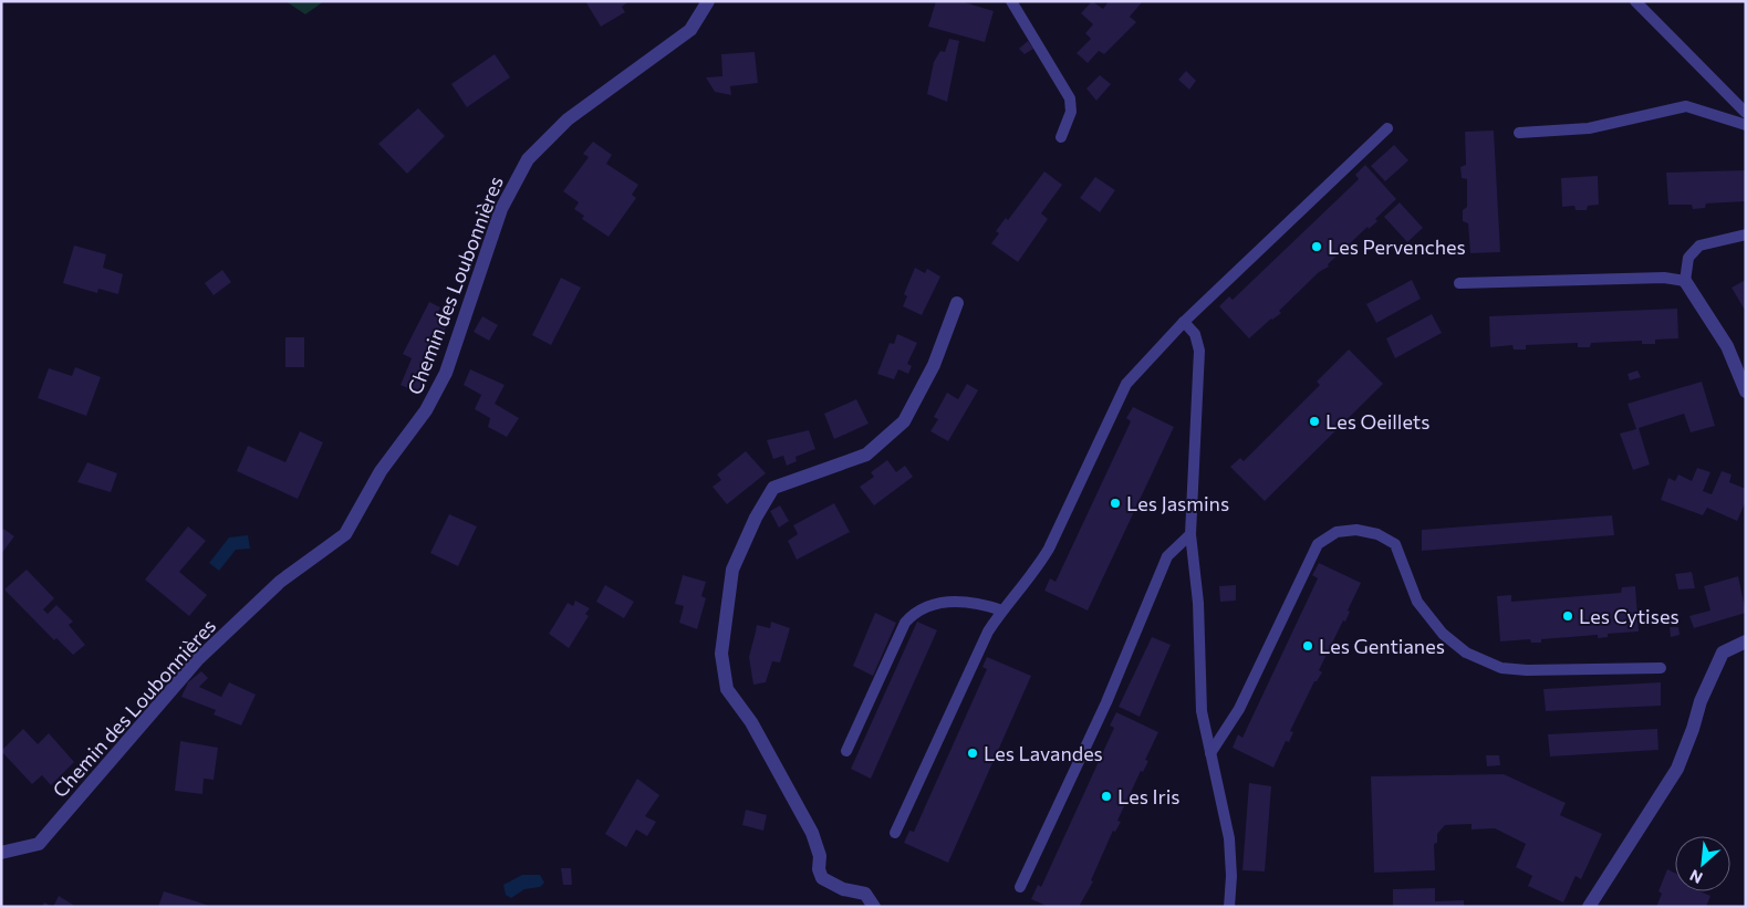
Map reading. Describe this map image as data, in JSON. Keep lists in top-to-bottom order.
{
  "streets": {
    "street": ["Chemin des Loubonnières"]
  },
  "places": [
    "Les Pervenches",
    "Les Oeillets",
    "Les Jasmins",
    "Les Cytises",
    "Les Gentianes",
    "Les Lavandes",
    "Les Iris"
  ],
  "north": "bottom left"
}
